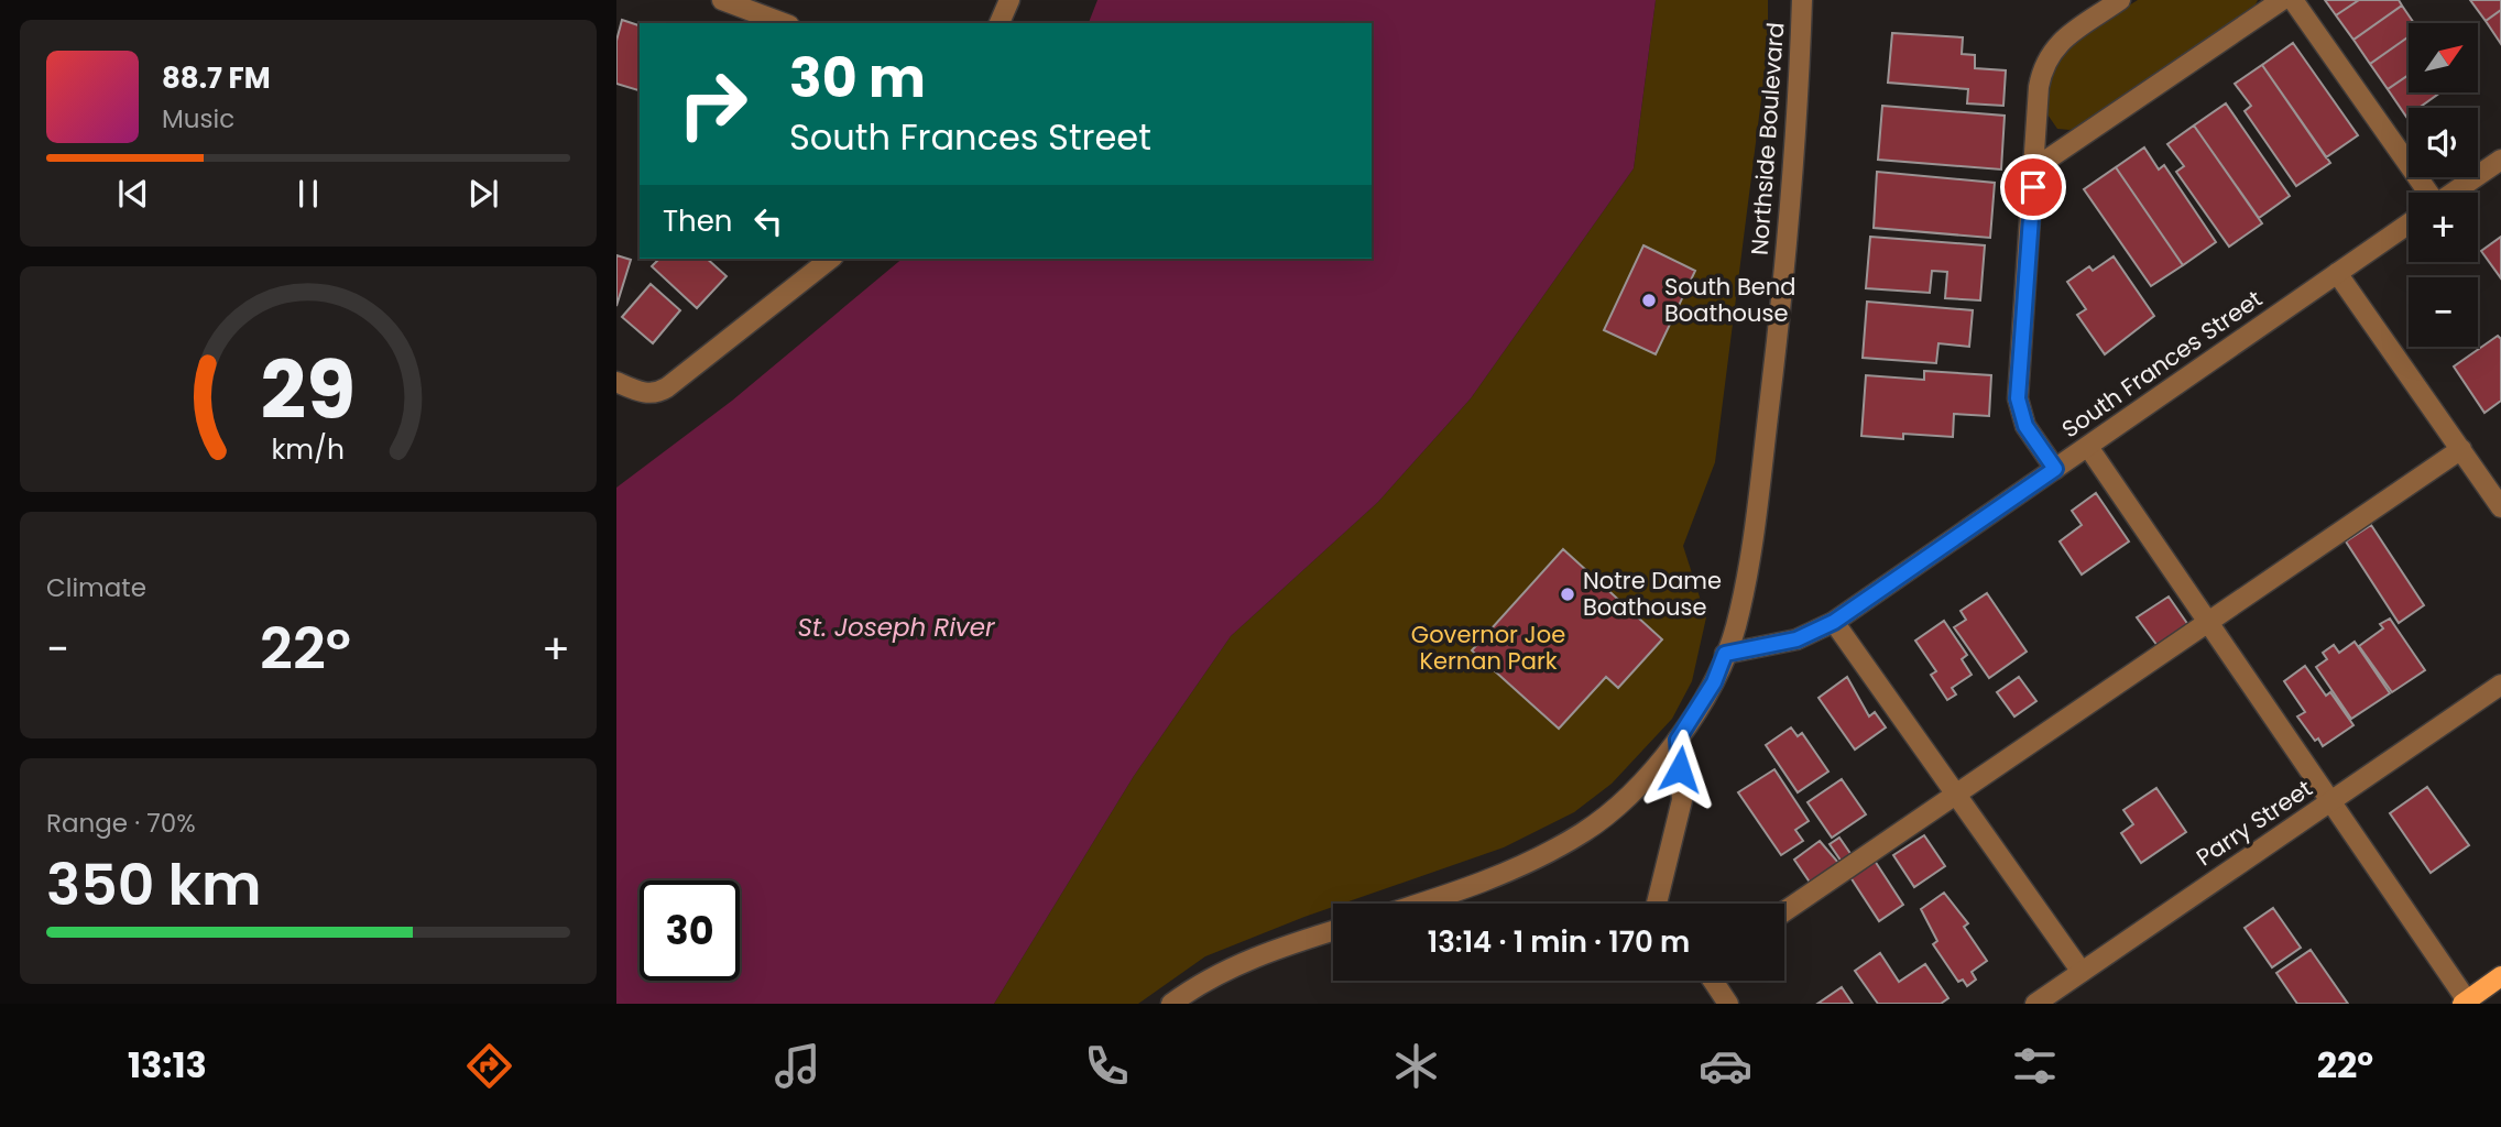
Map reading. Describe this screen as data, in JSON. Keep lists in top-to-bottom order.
{
  "streets": {
    "street": ["Northside Boulevard", "South Frances Street", "Parry Street"]
  },
  "crossings": [
    ["Northside Boulevard", "South Frances Street"]
  ],
  "water": ["St. Joseph River"],
  "parks": ["Governor Joe Kernan Park"],
  "places": ["South Bend Boathouse", "Notre Dame Boathouse"],
  "north": "top right",
  "page": {
    "map_buttons": ["+", "−"],
    "turn": ["30 m", "South Frances Street"],
    "song": ["88.7 FM", "Music"],
    "then": "Then",
    "tile": [
      "Climate",
      ["Range · 70%", "350 km"]
    ],
    "heat": ["−", "22°", "+"],
    "limit": "30",
    "trip": "13:14 · 1 min · 170 m",
    "tabs": ["13:13", "22°"],
    "gauge": ["29", "km/h"]
  }
}
